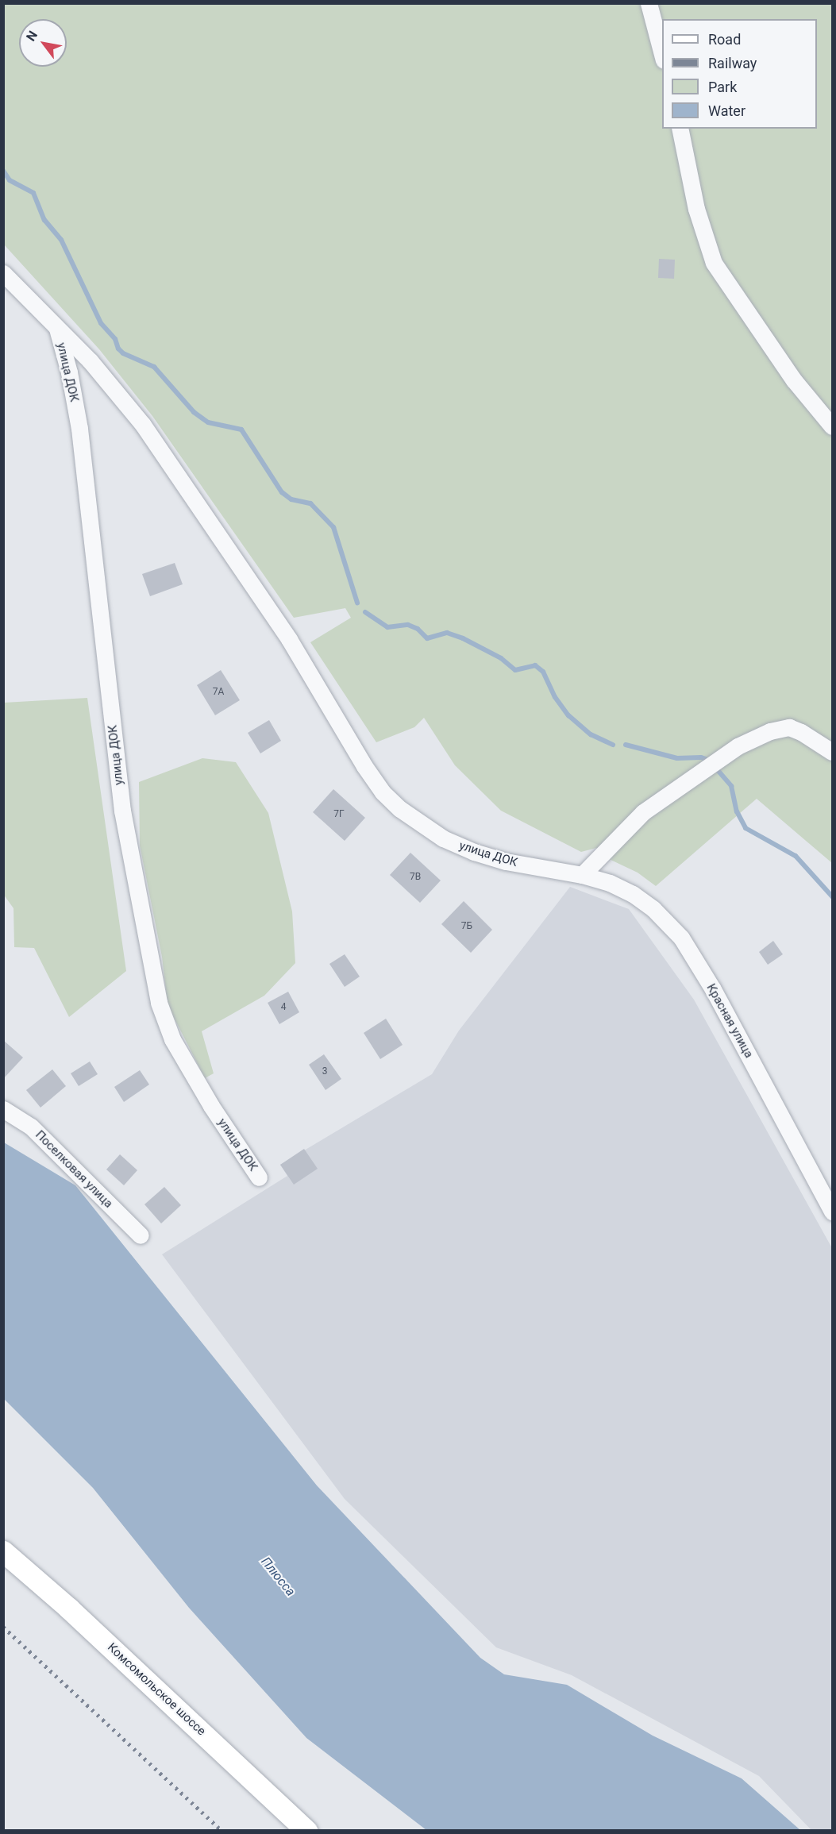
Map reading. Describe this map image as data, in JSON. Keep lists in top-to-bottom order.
{
  "streets": {
    "main road": ["Комсомольское шоссе"],
    "street": ["улица ДОК", "Красная улица", "Поселковая улица"]
  },
  "crossings": [
    ["улица ДОК", "Красная улица"]
  ],
  "water": ["Плюсса"],
  "house_numbers": [
    "7А",
    "7Г",
    "7В",
    "7Б",
    "4",
    "3"
  ],
  "legend": [
    "Road",
    "Railway",
    "Park",
    "Water"
  ],
  "north": "top left"
}
